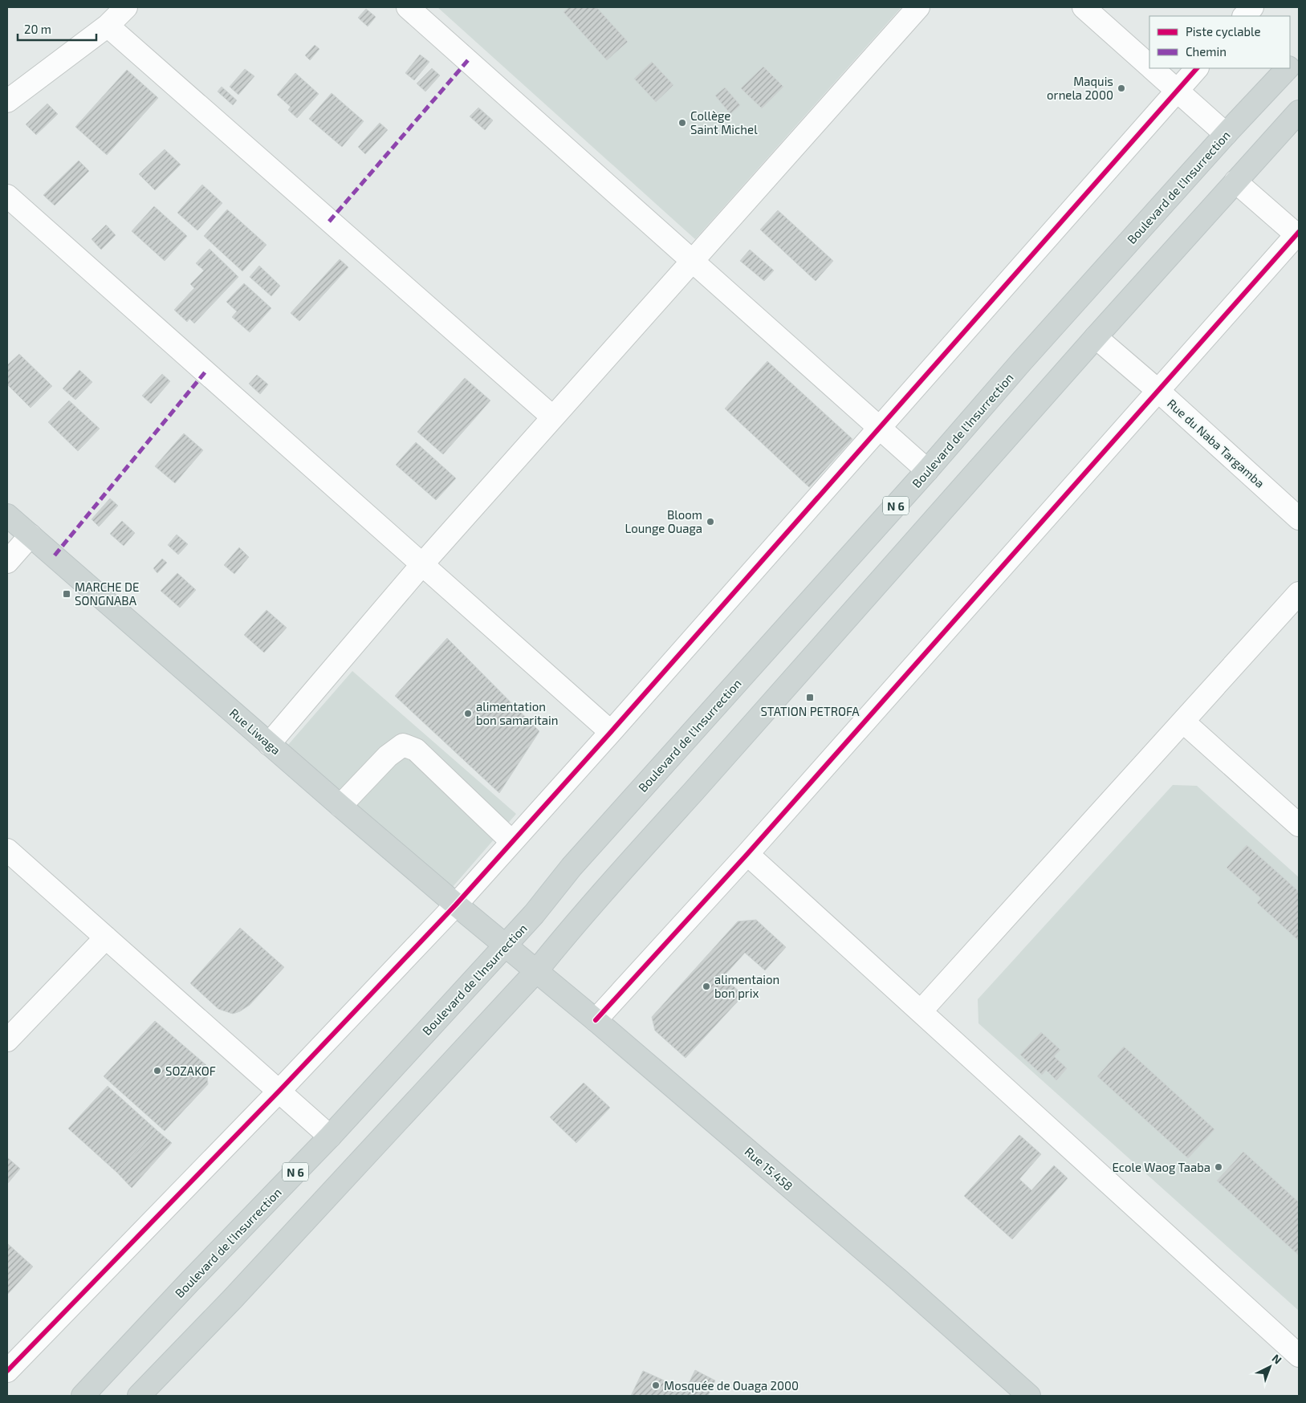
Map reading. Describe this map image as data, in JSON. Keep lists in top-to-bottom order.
{
  "streets": {
    "main road": [
      "Boulevard de l'Insurrection",
      "N 6",
      "Rue Liwaga",
      "Rue 15.458"
    ],
    "street": ["Rue du Naba Targamba"]
  },
  "crossings": [
    ["Boulevard de l'Insurrection", "Rue Liwaga"],
    ["Boulevard de l'Insurrection", "Rue 15.458"],
    ["Rue Liwaga", "Rue 15.458"]
  ],
  "places": {
    "other": [
      "Maquis ornela 2000",
      "Collège Saint Michel",
      "Bloom Lounge Ouaga",
      "alimentation bon samaritain",
      "alimentaion bon prix",
      "SOZAKOF",
      "Ecole Waog Taaba",
      "Mosquée de Ouaga 2000"
    ],
    "transit": ["MARCHE DE SONGNABA", "STATION PETROFA"]
  },
  "legend": ["Piste cyclable", "Chemin"],
  "scale_bar": "20 m",
  "north": "top right"
}
